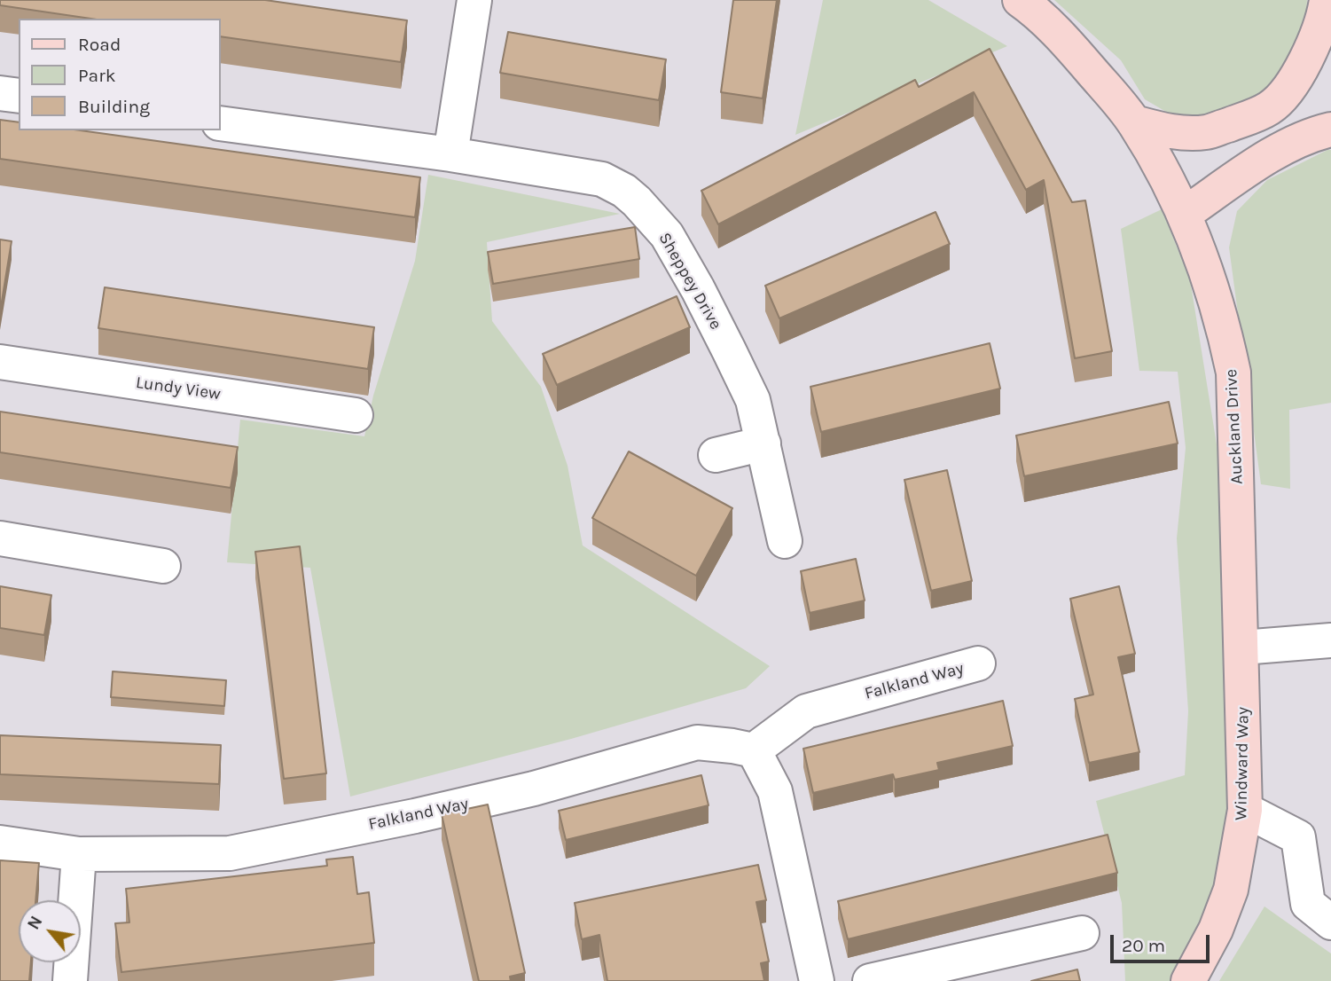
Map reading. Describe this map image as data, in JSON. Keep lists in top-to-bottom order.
{
  "streets": {
    "street": [
      "Sheppey Drive",
      "Lundy View",
      "Auckland Drive",
      "Falkland Way",
      "Windward Way"
    ]
  },
  "crossings": [
    ["Auckland Drive", "Windward Way"]
  ],
  "legend": ["Road", "Park", "Building"],
  "scale_bar": "20 m",
  "north": "top left"
}
